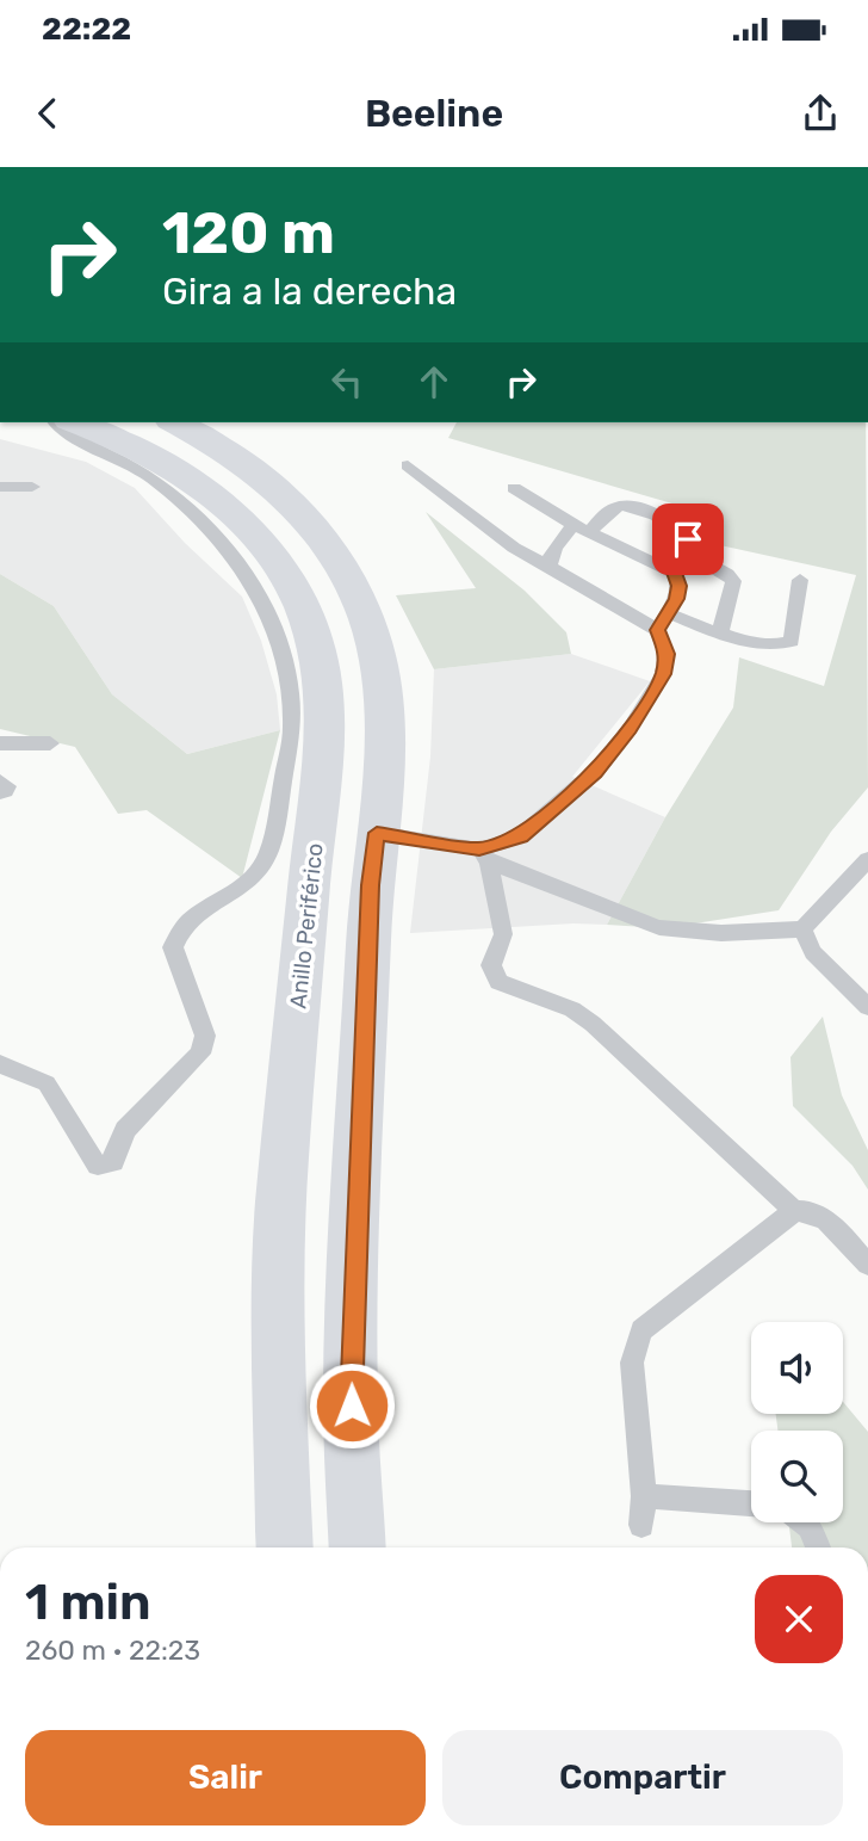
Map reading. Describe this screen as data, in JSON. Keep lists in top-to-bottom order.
{
  "streets": {
    "highway": ["Anillo Periférico"]
  },
  "page": {
    "status": "22:22",
    "header": "Beeline",
    "turn": ["120 m", "Gira a la derecha"],
    "heading": ["1 min", "260 m · 22:23"],
    "buttons": ["Salir", "Compartir"]
  }
}
